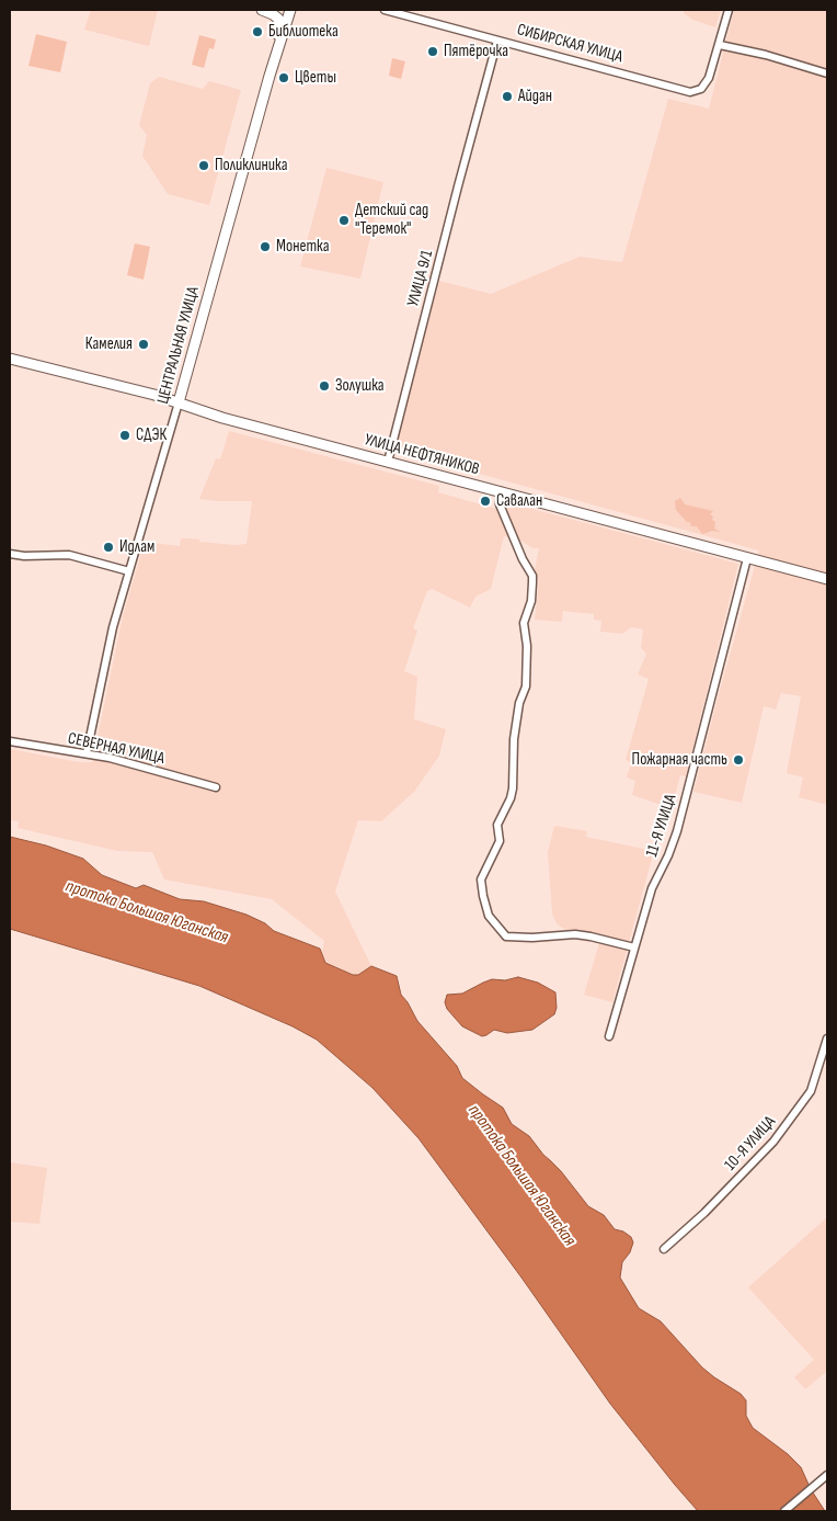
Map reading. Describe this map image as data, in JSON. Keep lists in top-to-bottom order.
{
  "streets": {
    "street": [
      "СИБИРСКАЯ УЛИЦА",
      "УЛИЦА 9/1",
      "ЦЕНТРАЛЬНАЯ УЛИЦА",
      "УЛИЦА НЕФТЯНИКОВ",
      "СЕВЕРНАЯ УЛИЦА",
      "11-Я УЛИЦА",
      "10-Я УЛИЦА"
    ]
  },
  "crossings": [
    ["СИБИРСКАЯ УЛИЦА", "УЛИЦА 9/1"],
    ["УЛИЦА 9/1", "УЛИЦА НЕФТЯНИКОВ"],
    ["ЦЕНТРАЛЬНАЯ УЛИЦА", "УЛИЦА НЕФТЯНИКОВ"],
    ["ЦЕНТРАЛЬНАЯ УЛИЦА", "СЕВЕРНАЯ УЛИЦА"],
    ["УЛИЦА НЕФТЯНИКОВ", "11-Я УЛИЦА"]
  ],
  "water": ["протока Большая Юганская"],
  "places": [
    "Библиотека",
    "Пятёрочка",
    "Цветы",
    "Айдан",
    "Поликлиника",
    "Детский сад \"Теремок\"",
    "Монетка",
    "Камелия",
    "Золушка",
    "СДЭК",
    "Савалан",
    "Идлам",
    "Пожарная часть"
  ]
}
